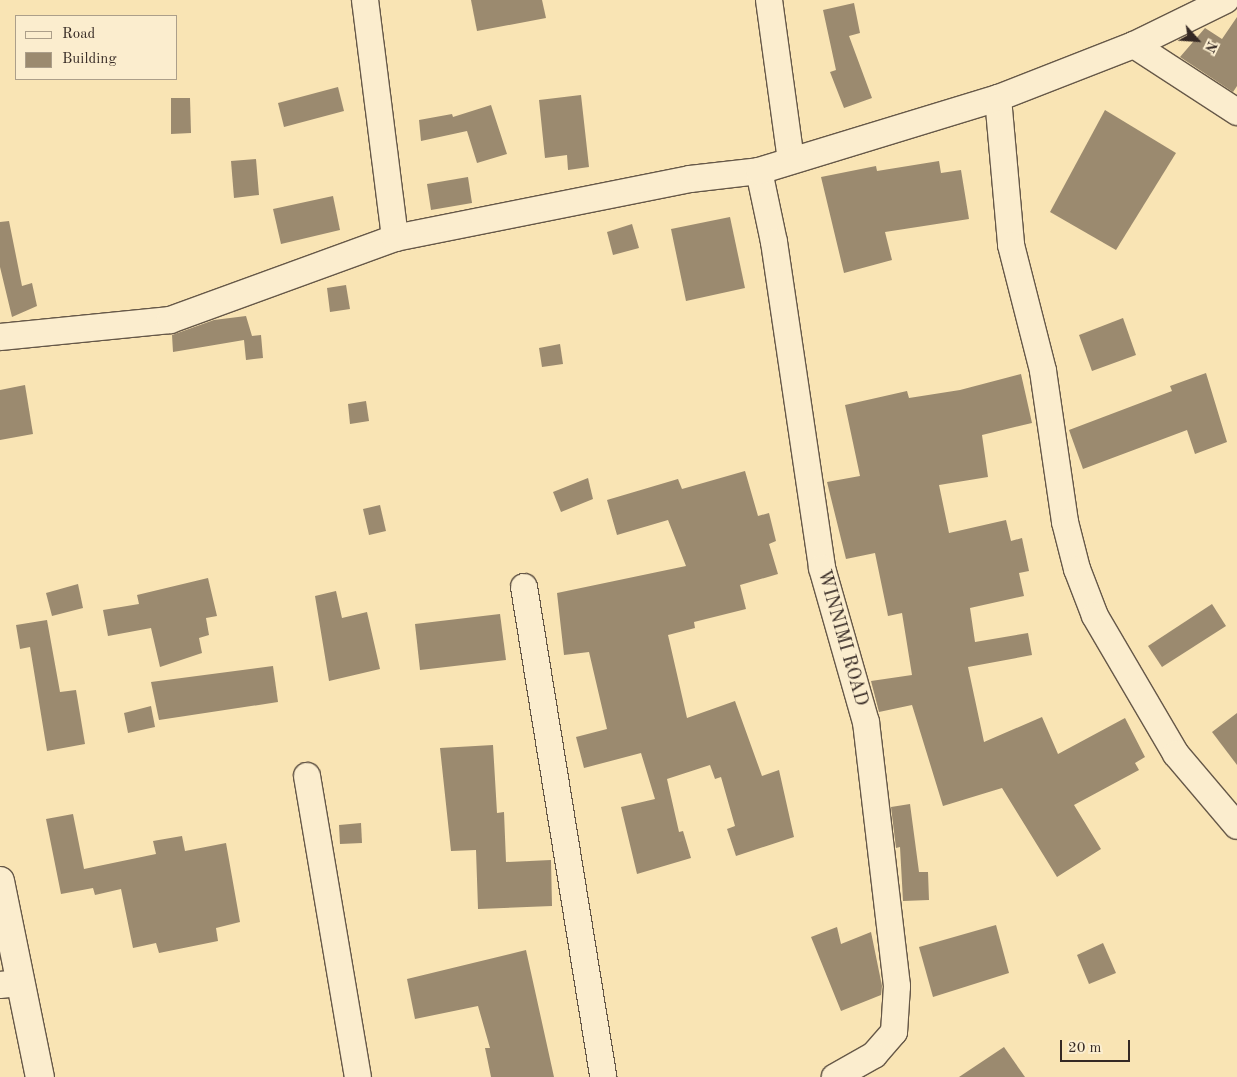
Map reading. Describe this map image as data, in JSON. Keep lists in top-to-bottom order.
{
  "streets": {
    "street": ["WINNIMI ROAD"]
  },
  "legend": ["Road", "Building"],
  "scale_bar": "20 m",
  "north": "bottom right"
}
